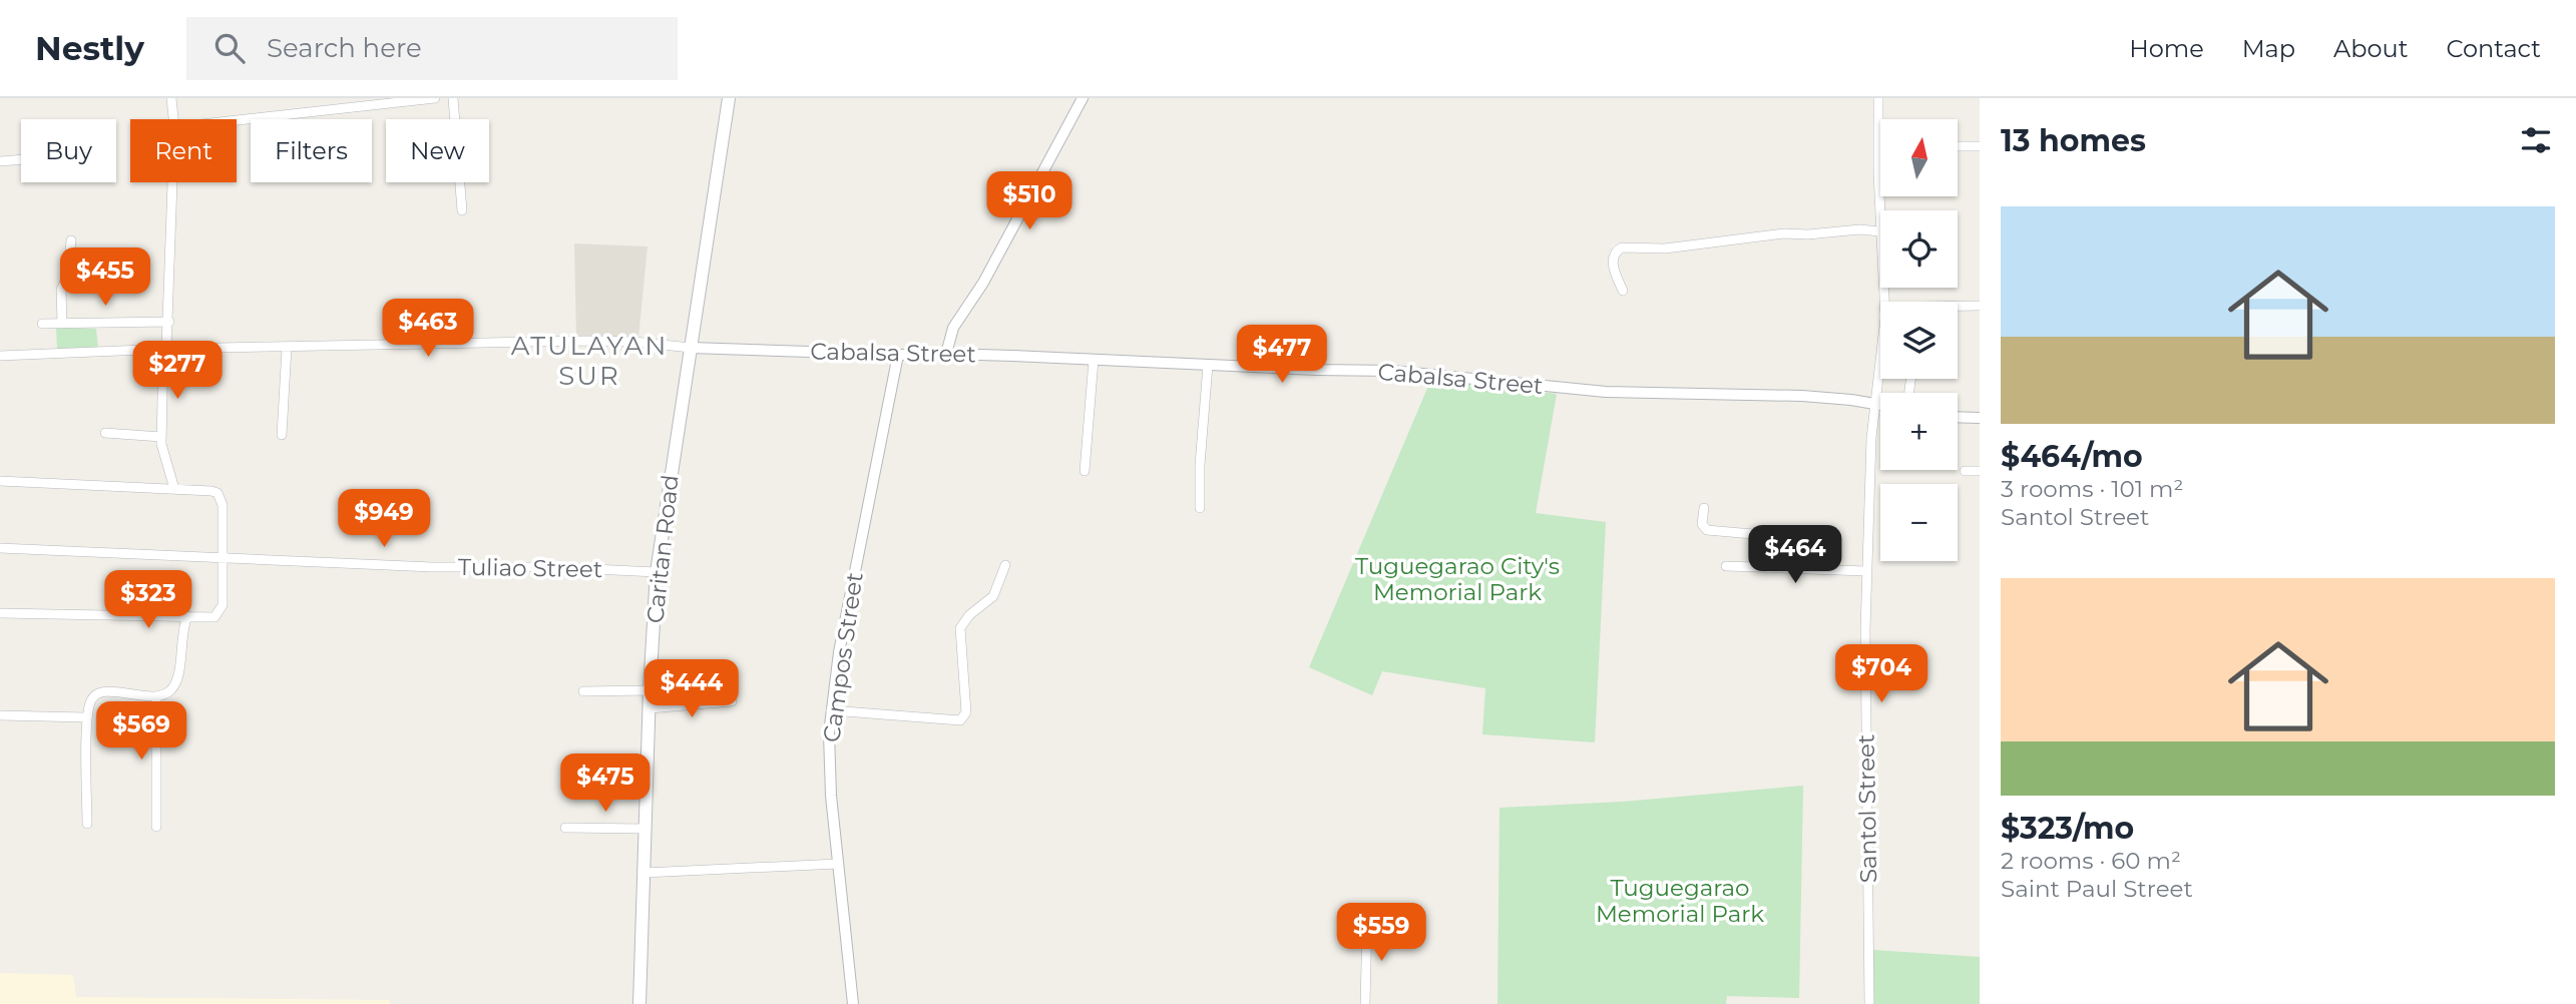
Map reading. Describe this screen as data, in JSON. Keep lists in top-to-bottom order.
{
  "streets": {
    "main road": ["Caritan Road"],
    "street": [
      "Cabalsa Street",
      "Tuliao Street",
      "Campos Street",
      "Santol Street"
    ]
  },
  "crossings": [
    ["Cabalsa Street", "Caritan Road"],
    ["Cabalsa Street", "Campos Street"],
    ["Cabalsa Street", "Santol Street"],
    ["Caritan Road", "Tuliao Street"]
  ],
  "districts": ["ATULAYAN SUR"],
  "parks": ["Tuguegarao City's Memorial Park", "Tuguegarao Memorial Park"],
  "north": "top",
  "page": {
    "header": "Nestly",
    "search": "Search here",
    "nav": [
      "Home",
      "Map",
      "About",
      "Contact"
    ],
    "heading": "13 homes",
    "map_buttons": ["+", "−"],
    "chip": [
      "Buy",
      "Rent",
      "Filters",
      "New"
    ],
    "price": [
      "$510",
      "$455",
      "$463",
      "$477",
      "$277",
      "$949",
      "$464",
      "$323",
      "$704",
      "$444",
      "$569",
      "$475",
      "$559"
    ],
    "list": [
      {
        "name": "$464/mo",
        "note": "3 rooms · 101 m² · Santol Street"
      },
      {
        "name": "$323/mo",
        "note": "2 rooms · 60 m² · Saint Paul Street"
      }
    ]
  }
}
